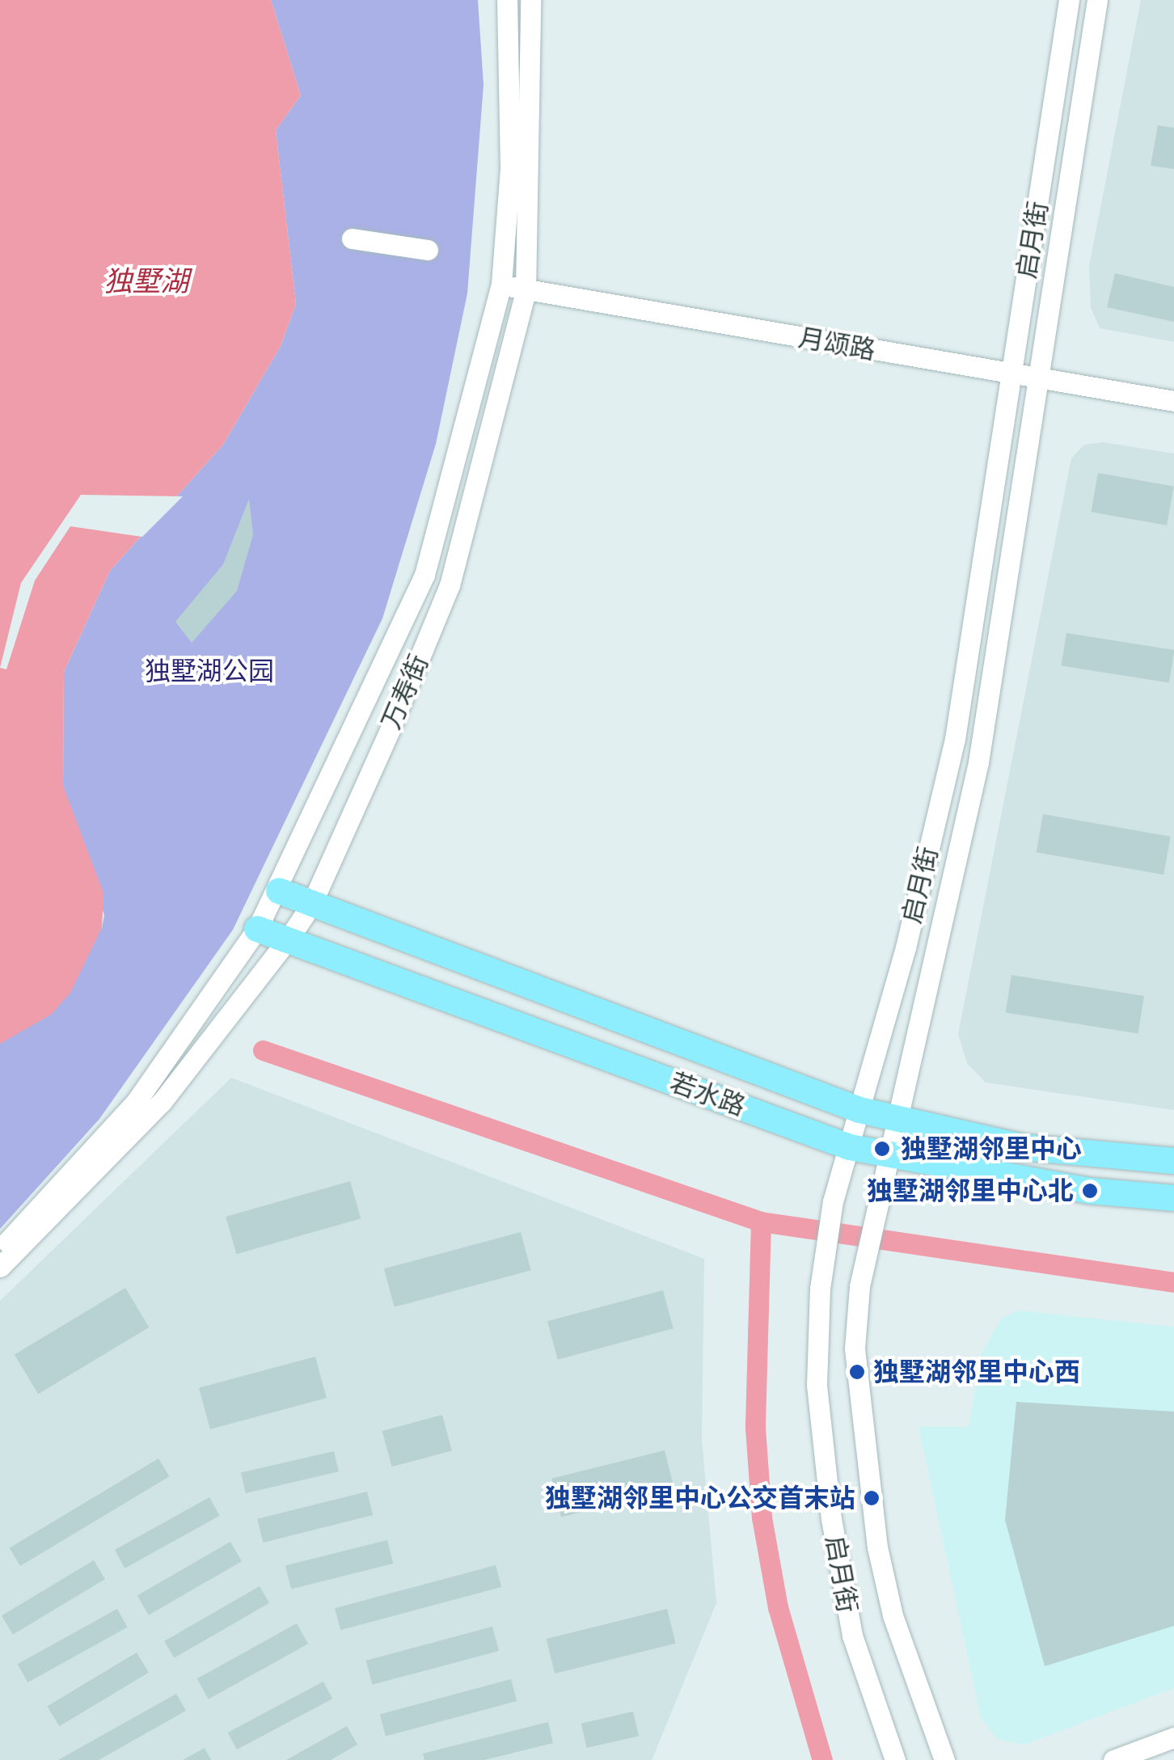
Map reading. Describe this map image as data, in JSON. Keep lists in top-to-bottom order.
{
  "streets": {
    "main road": ["若水路"],
    "street": ["启月街", "月颂路", "万寿街"]
  },
  "crossings": [
    ["启月街", "月颂路"],
    ["启月街", "若水路"],
    ["月颂路", "万寿街"],
    ["万寿街", "若水路"]
  ],
  "water": ["独墅湖"],
  "parks": ["独墅湖公园"],
  "places": [
    "独墅湖邻里中心",
    "独墅湖邻里中心北",
    "独墅湖邻里中心西",
    "独墅湖邻里中心公交首末站"
  ]
}
